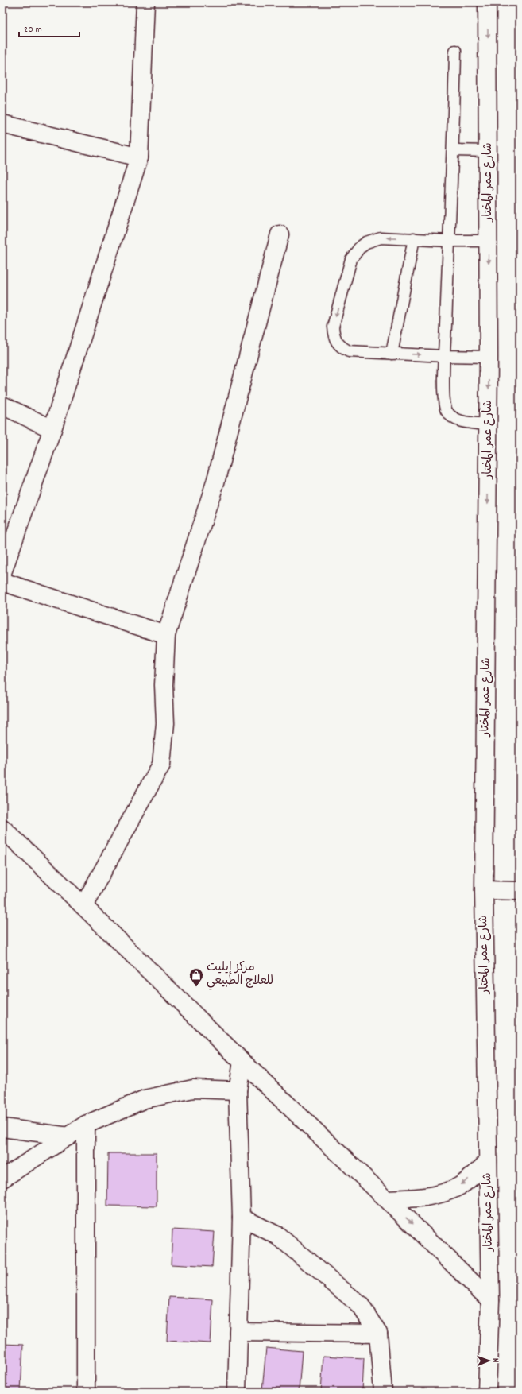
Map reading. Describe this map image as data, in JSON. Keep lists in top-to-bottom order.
{
  "streets": {
    "street": ["شارع عمر المختار"]
  },
  "one_way": ["شارع عمر المختار"],
  "places": {
    "shop": ["مركز إيليت للعلاج الطبيعي"]
  },
  "scale_bar": "20 m",
  "north": "right"
}
